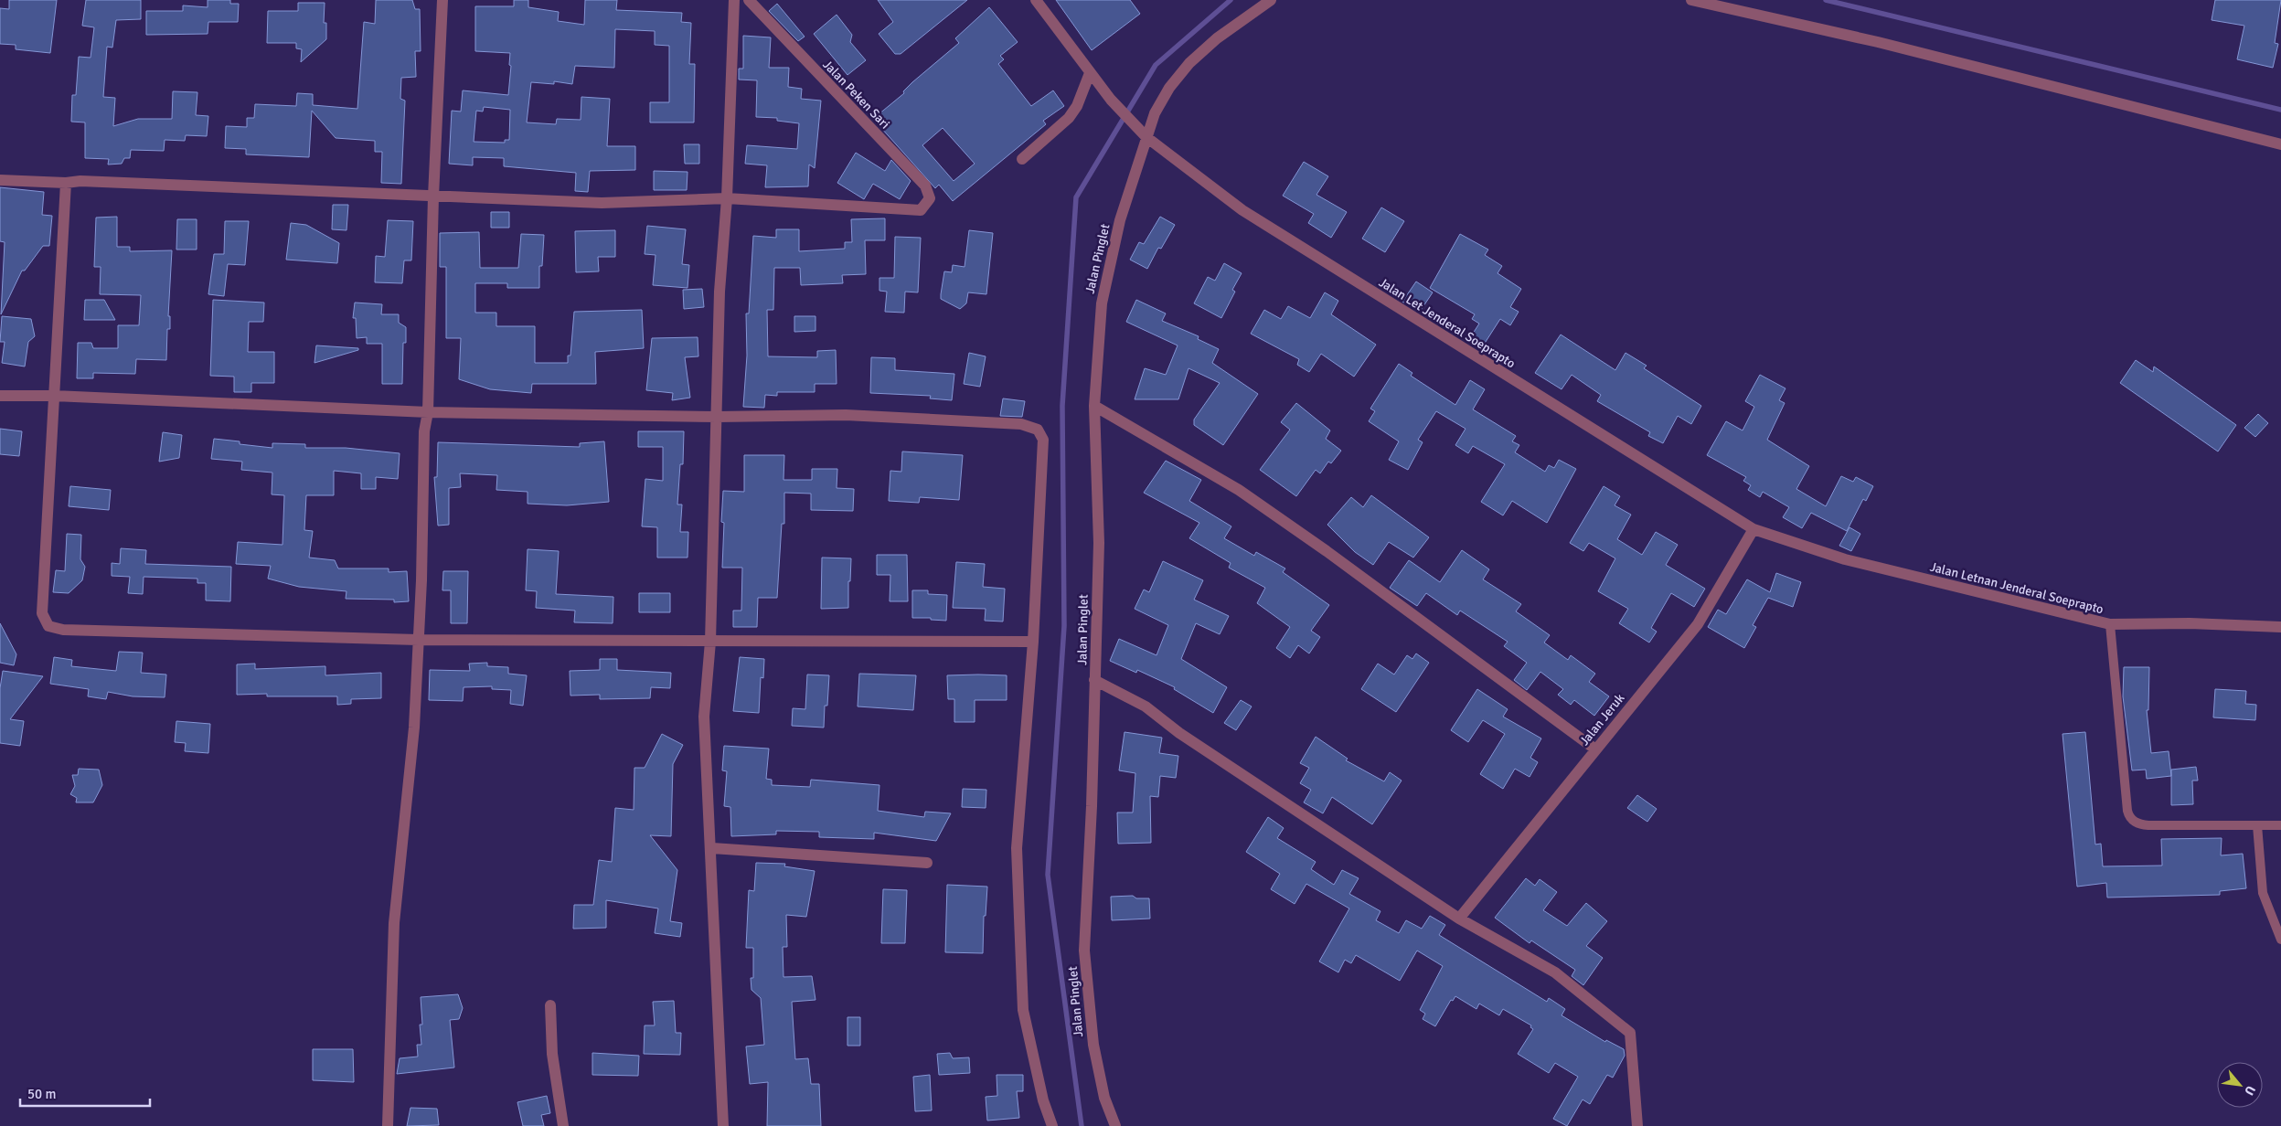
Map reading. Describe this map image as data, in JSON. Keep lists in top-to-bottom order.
{
  "streets": {
    "street": [
      "Jalan Peken Sari",
      "Jalan Pinglet",
      "Jalan Let Jenderal Soeprapto",
      "Jalan Letnan Jenderal Soeprapto",
      "Jalan Jeruk"
    ]
  },
  "crossings": [
    ["Jalan Pinglet", "Jalan Let Jenderal Soeprapto"],
    ["Jalan Let Jenderal Soeprapto", "Jalan Letnan Jenderal Soeprapto"],
    ["Jalan Let Jenderal Soeprapto", "Jalan Jeruk"],
    ["Jalan Letnan Jenderal Soeprapto", "Jalan Jeruk"]
  ],
  "scale_bar": "50 m",
  "north": "bottom right"
}
